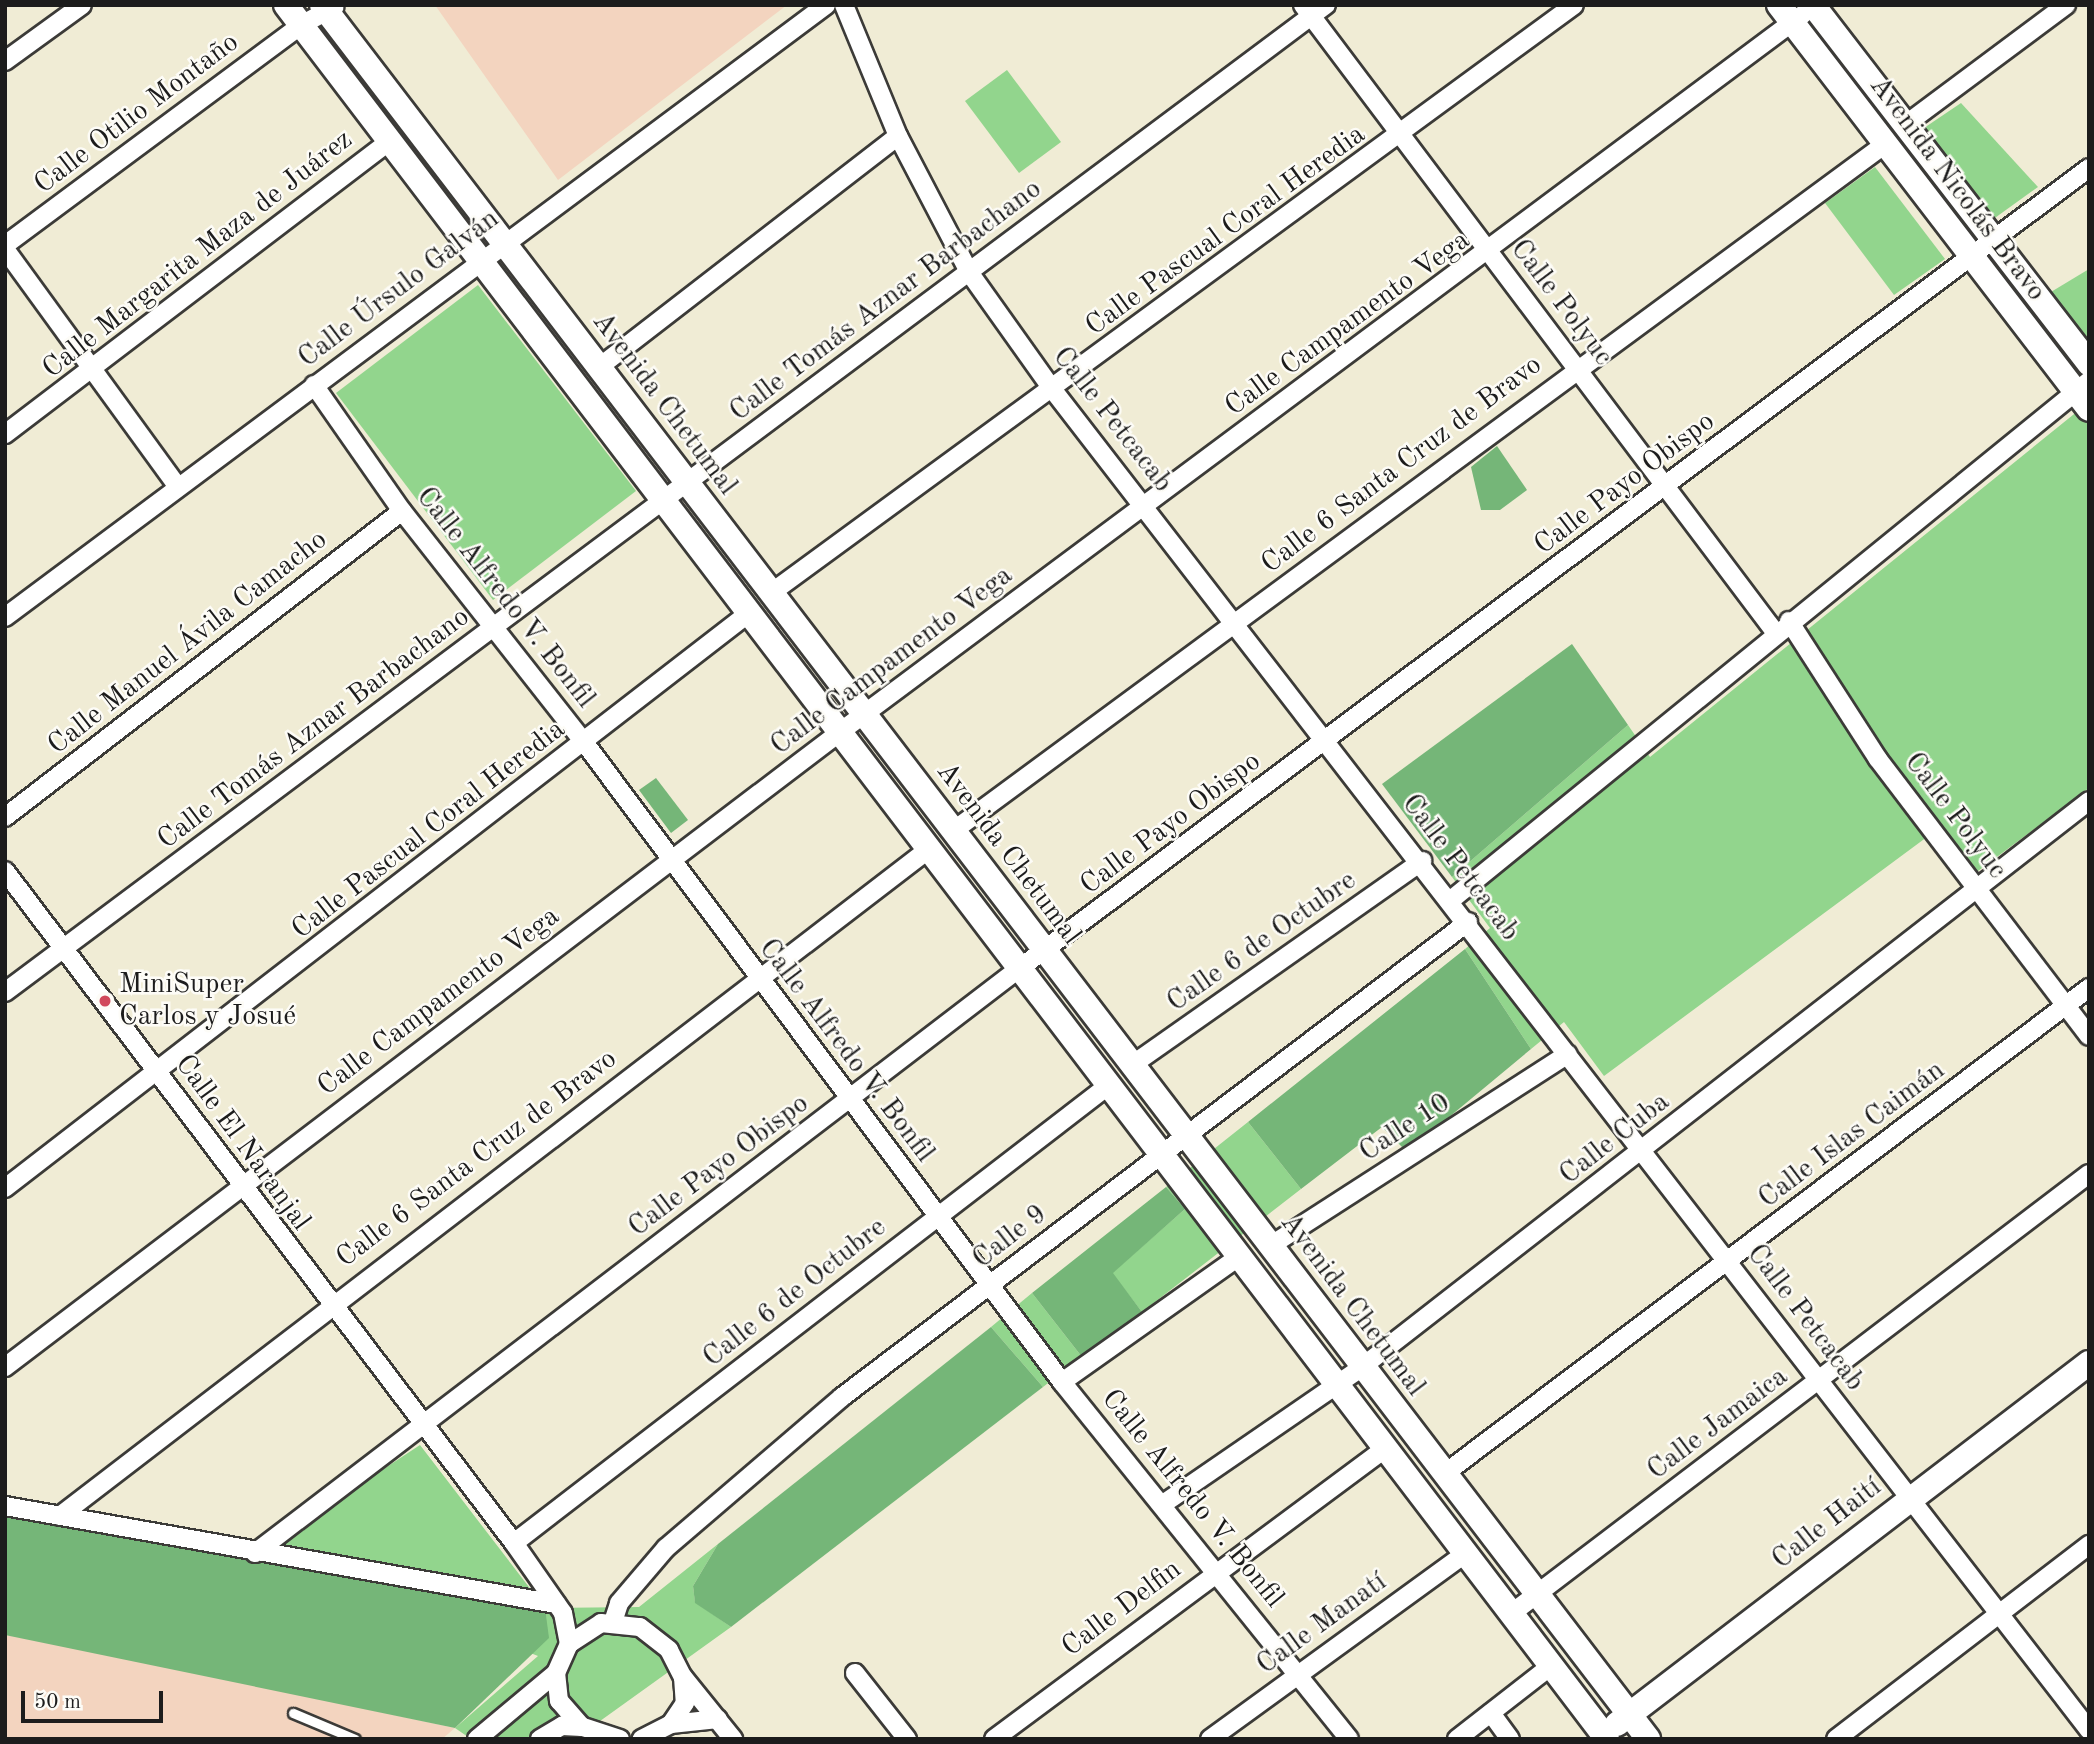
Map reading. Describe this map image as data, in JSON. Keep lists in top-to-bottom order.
{
  "streets": {
    "main road": ["Avenida Nicolás Bravo", "Avenida Chetumal", "Calle Haití"],
    "street": [
      "Calle Otilio Montaño",
      "Calle Pascual Coral Heredia",
      "Calle Margarita Maza de Juárez",
      "Calle Úrsulo Galván",
      "Calle Tomás Aznar Barbachano",
      "Calle Polyuc",
      "Calle Campamento Vega",
      "Calle Petcacab",
      "Calle 6 Santa Cruz de Bravo",
      "Calle Payo Obispo",
      "Calle Alfredo V. Bonfil",
      "Calle Manuel Ávila Camacho",
      "Calle 6 de Octubre",
      "Calle 10",
      "Calle Islas Caimán",
      "Calle Cuba",
      "Calle El Naranjal",
      "Calle 9",
      "Calle Jamaica",
      "Calle Delfin",
      "Calle Manatí"
    ]
  },
  "crossings": [
    ["Calle Otilio Montaño", "Avenida Chetumal"],
    ["Avenida Nicolás Bravo", "Calle Campamento Vega"],
    ["Avenida Nicolás Bravo", "Calle 6 Santa Cruz de Bravo"],
    ["Avenida Nicolás Bravo", "Calle Payo Obispo"],
    ["Calle Pascual Coral Heredia", "Calle Polyuc"],
    ["Calle Pascual Coral Heredia", "Avenida Chetumal"],
    ["Calle Pascual Coral Heredia", "Calle Petcacab"],
    ["Calle Pascual Coral Heredia", "Calle Alfredo V. Bonfil"],
    ["Calle Pascual Coral Heredia", "Calle El Naranjal"],
    ["Calle Margarita Maza de Juárez", "Avenida Chetumal"],
    ["Calle Úrsulo Galván", "Avenida Chetumal"],
    ["Calle Úrsulo Galván", "Calle Alfredo V. Bonfil"],
    ["Calle Tomás Aznar Barbachano", "Calle Polyuc"],
    ["Calle Tomás Aznar Barbachano", "Avenida Chetumal"],
    ["Calle Tomás Aznar Barbachano", "Calle Petcacab"],
    ["Calle Tomás Aznar Barbachano", "Calle Alfredo V. Bonfil"],
    ["Calle Tomás Aznar Barbachano", "Calle El Naranjal"],
    ["Calle Polyuc", "Calle Campamento Vega"],
    ["Calle Polyuc", "Calle 6 Santa Cruz de Bravo"],
    ["Calle Polyuc", "Calle Payo Obispo"],
    ["Calle Polyuc", "Calle Islas Caimán"],
    ["Calle Polyuc", "Calle Cuba"],
    ["Calle Campamento Vega", "Avenida Chetumal"],
    ["Calle Campamento Vega", "Calle Petcacab"],
    ["Calle Campamento Vega", "Calle Alfredo V. Bonfil"],
    ["Calle Campamento Vega", "Calle El Naranjal"],
    ["Avenida Chetumal", "Calle 6 Santa Cruz de Bravo"],
    ["Avenida Chetumal", "Calle Payo Obispo"],
    ["Avenida Chetumal", "Calle 6 de Octubre"],
    ["Avenida Chetumal", "Calle 10"],
    ["Avenida Chetumal", "Calle Islas Caimán"],
    ["Avenida Chetumal", "Calle Cuba"],
    ["Avenida Chetumal", "Calle 9"],
    ["Avenida Chetumal", "Calle Jamaica"],
    ["Avenida Chetumal", "Calle Haití"],
    ["Avenida Chetumal", "Calle Delfin"],
    ["Avenida Chetumal", "Calle Manatí"],
    ["Calle Petcacab", "Calle 6 Santa Cruz de Bravo"],
    ["Calle Petcacab", "Calle Payo Obispo"],
    ["Calle Petcacab", "Calle 6 de Octubre"],
    ["Calle Petcacab", "Calle 10"],
    ["Calle Petcacab", "Calle Islas Caimán"],
    ["Calle Petcacab", "Calle Cuba"],
    ["Calle Petcacab", "Calle 9"],
    ["Calle Petcacab", "Calle Jamaica"],
    ["Calle Petcacab", "Calle Haití"],
    ["Calle 6 Santa Cruz de Bravo", "Calle Alfredo V. Bonfil"],
    ["Calle 6 Santa Cruz de Bravo", "Calle El Naranjal"],
    ["Calle Payo Obispo", "Calle Alfredo V. Bonfil"],
    ["Calle Payo Obispo", "Calle El Naranjal"],
    ["Calle Alfredo V. Bonfil", "Calle Manuel Ávila Camacho"],
    ["Calle Alfredo V. Bonfil", "Calle 6 de Octubre"],
    ["Calle Alfredo V. Bonfil", "Calle Cuba"],
    ["Calle Alfredo V. Bonfil", "Calle 9"],
    ["Calle Alfredo V. Bonfil", "Calle Delfin"],
    ["Calle Alfredo V. Bonfil", "Calle Manatí"],
    ["Calle 6 de Octubre", "Calle El Naranjal"]
  ],
  "places": ["MiniSuper Carlos y Josué"],
  "scale_bar": "50 m"
}
